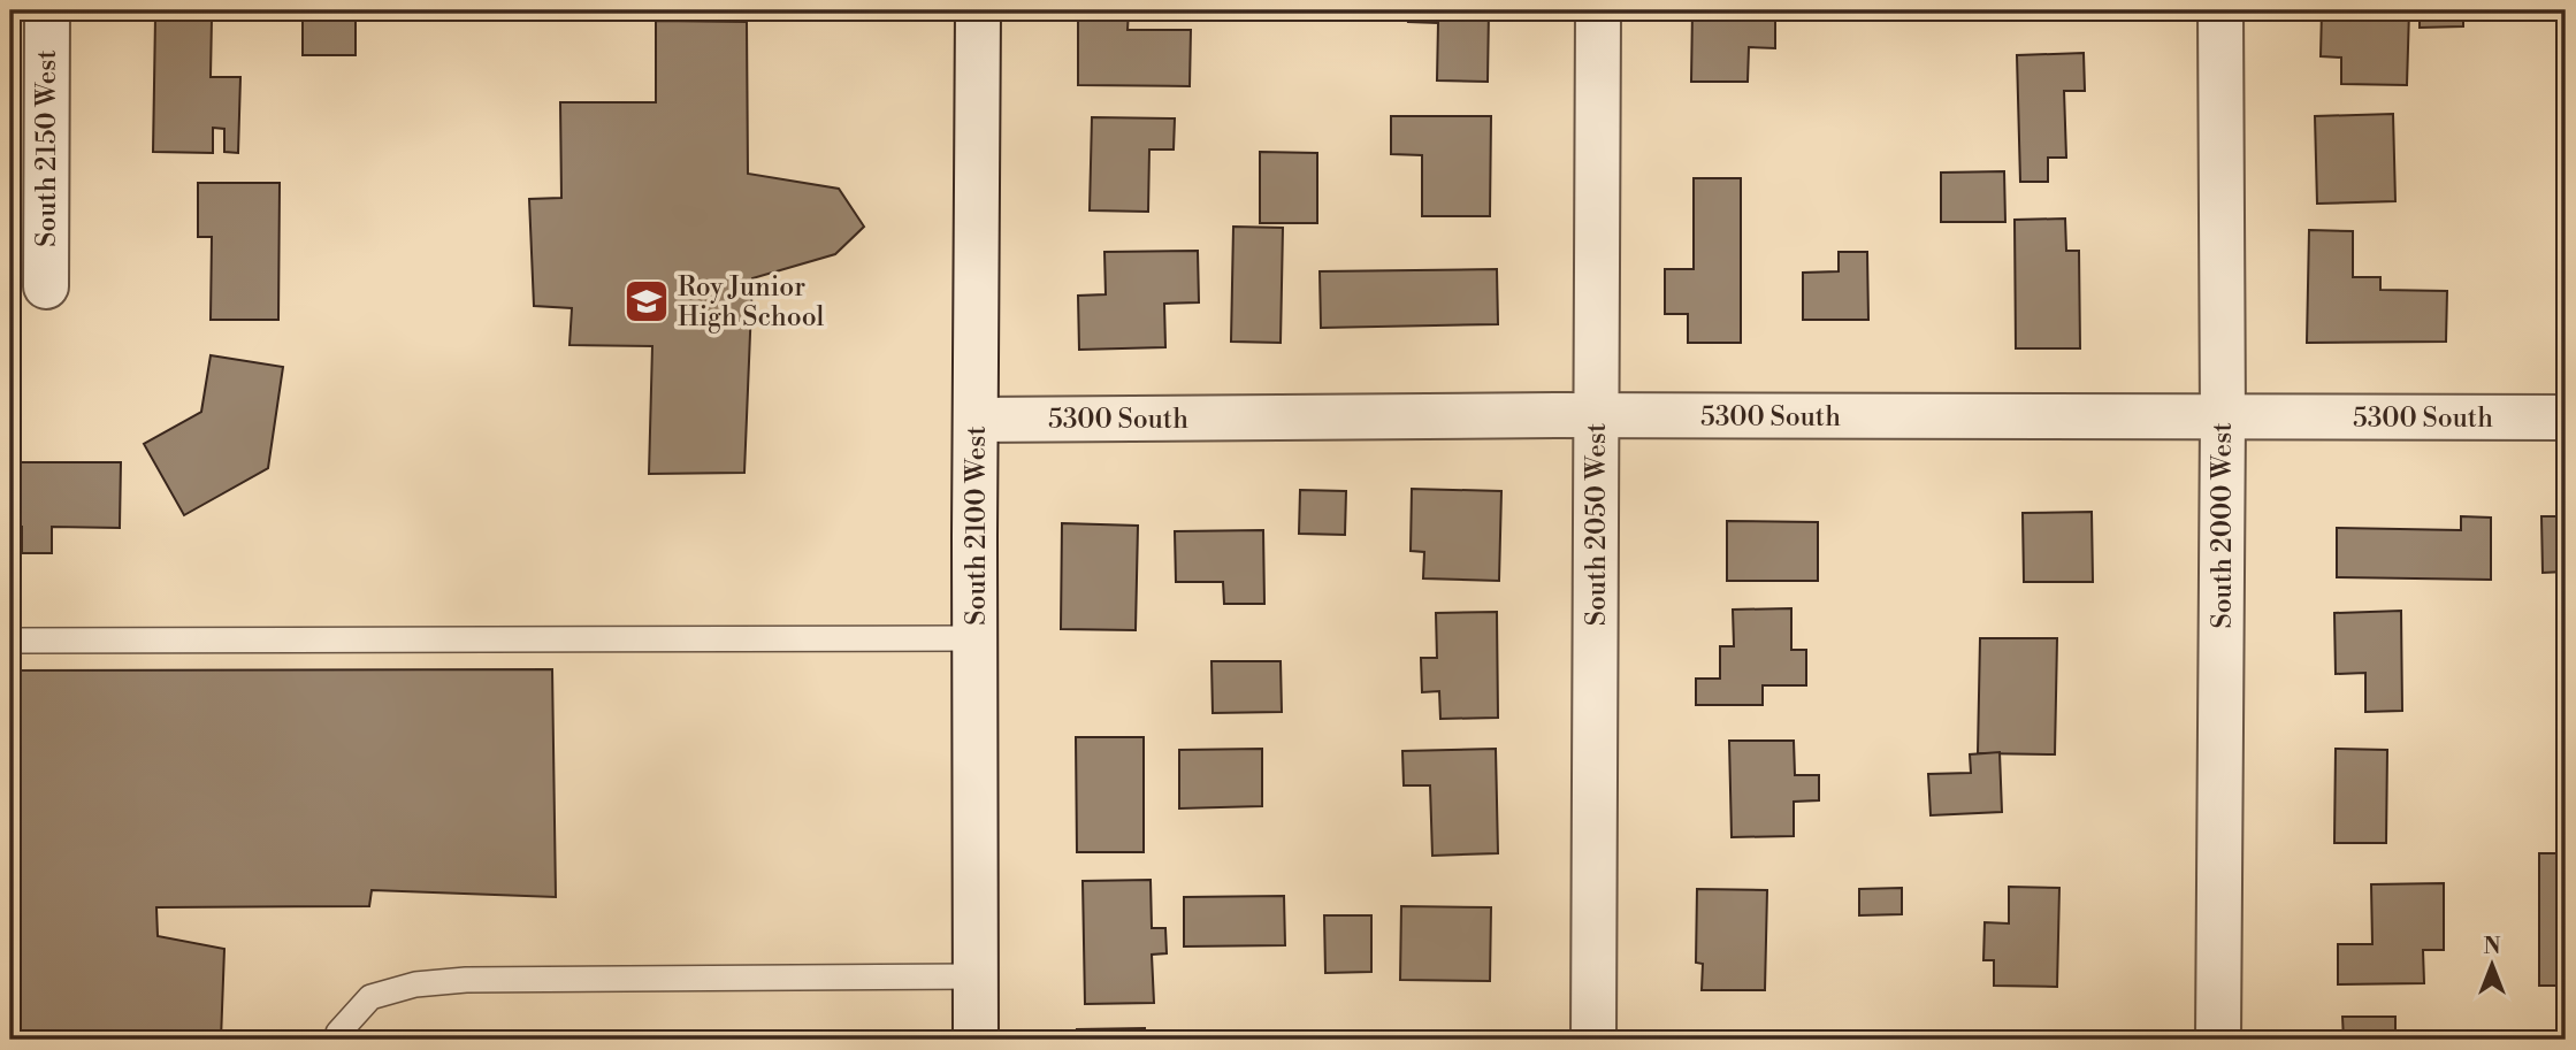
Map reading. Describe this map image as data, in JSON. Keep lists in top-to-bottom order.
{
  "streets": {
    "street": [
      "South 2150 West",
      "5300 South",
      "South 2050 West",
      "South 2100 West",
      "South 2000 West"
    ]
  },
  "crossings": [
    ["5300 South", "South 2050 West"],
    ["5300 South", "South 2100 West"],
    ["5300 South", "South 2000 West"]
  ],
  "places": {
    "school or university": ["Roy Junior High School"]
  },
  "north": "top"
}
